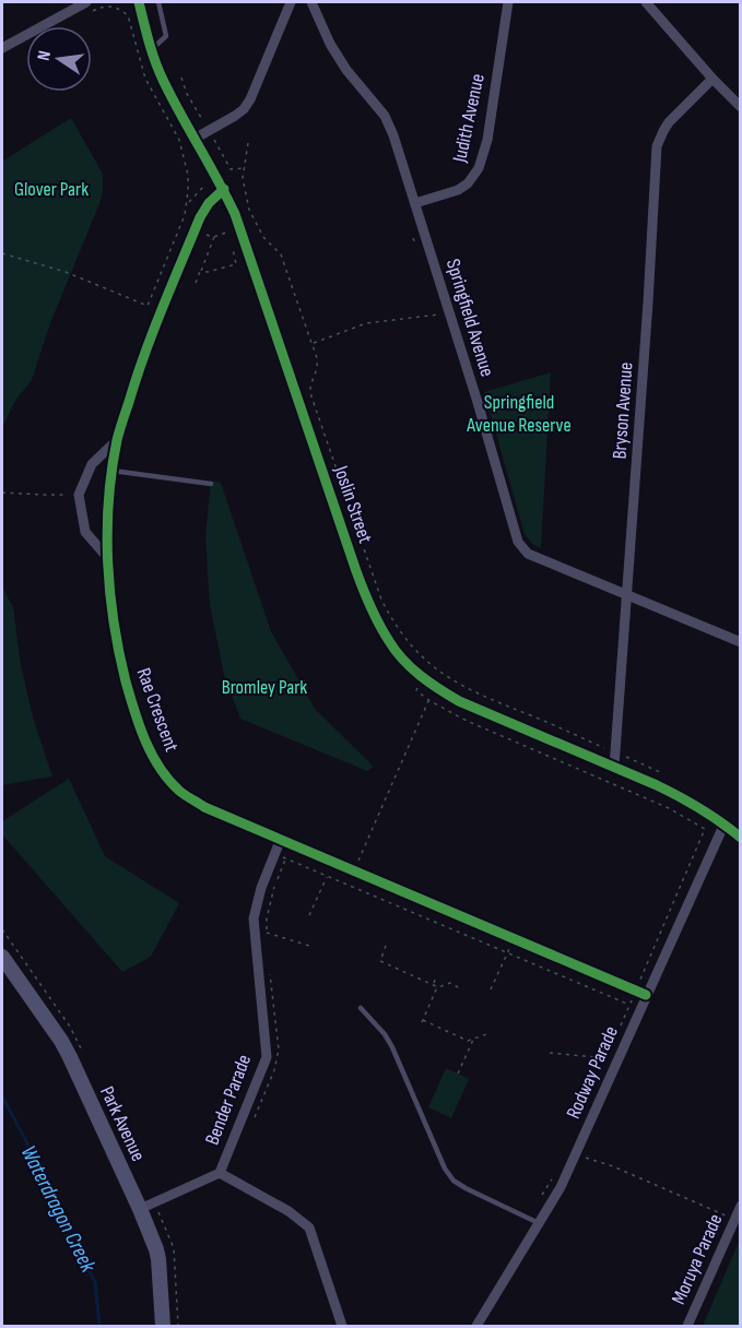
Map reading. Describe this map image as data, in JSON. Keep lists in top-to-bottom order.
{
  "streets": {
    "main road": ["Park Avenue"],
    "street": [
      "Judith Avenue",
      "Springfield Avenue",
      "Bryson Avenue",
      "Joslin Street",
      "Rae Crescent",
      "Rodway Parade",
      "Bender Parade",
      "Moruya Parade"
    ]
  },
  "crossings": [
    ["Judith Avenue", "Springfield Avenue"],
    ["Springfield Avenue", "Bryson Avenue"],
    ["Bryson Avenue", "Joslin Street"],
    ["Joslin Street", "Rae Crescent"],
    ["Joslin Street", "Rodway Parade"],
    ["Rae Crescent", "Rodway Parade"],
    ["Rae Crescent", "Bender Parade"],
    ["Bender Parade", "Park Avenue"]
  ],
  "water": ["Waterdragon Creek"],
  "parks": ["Glover Park", "Springfield Avenue Reserve", "Bromley Park"],
  "north": "left"
}
